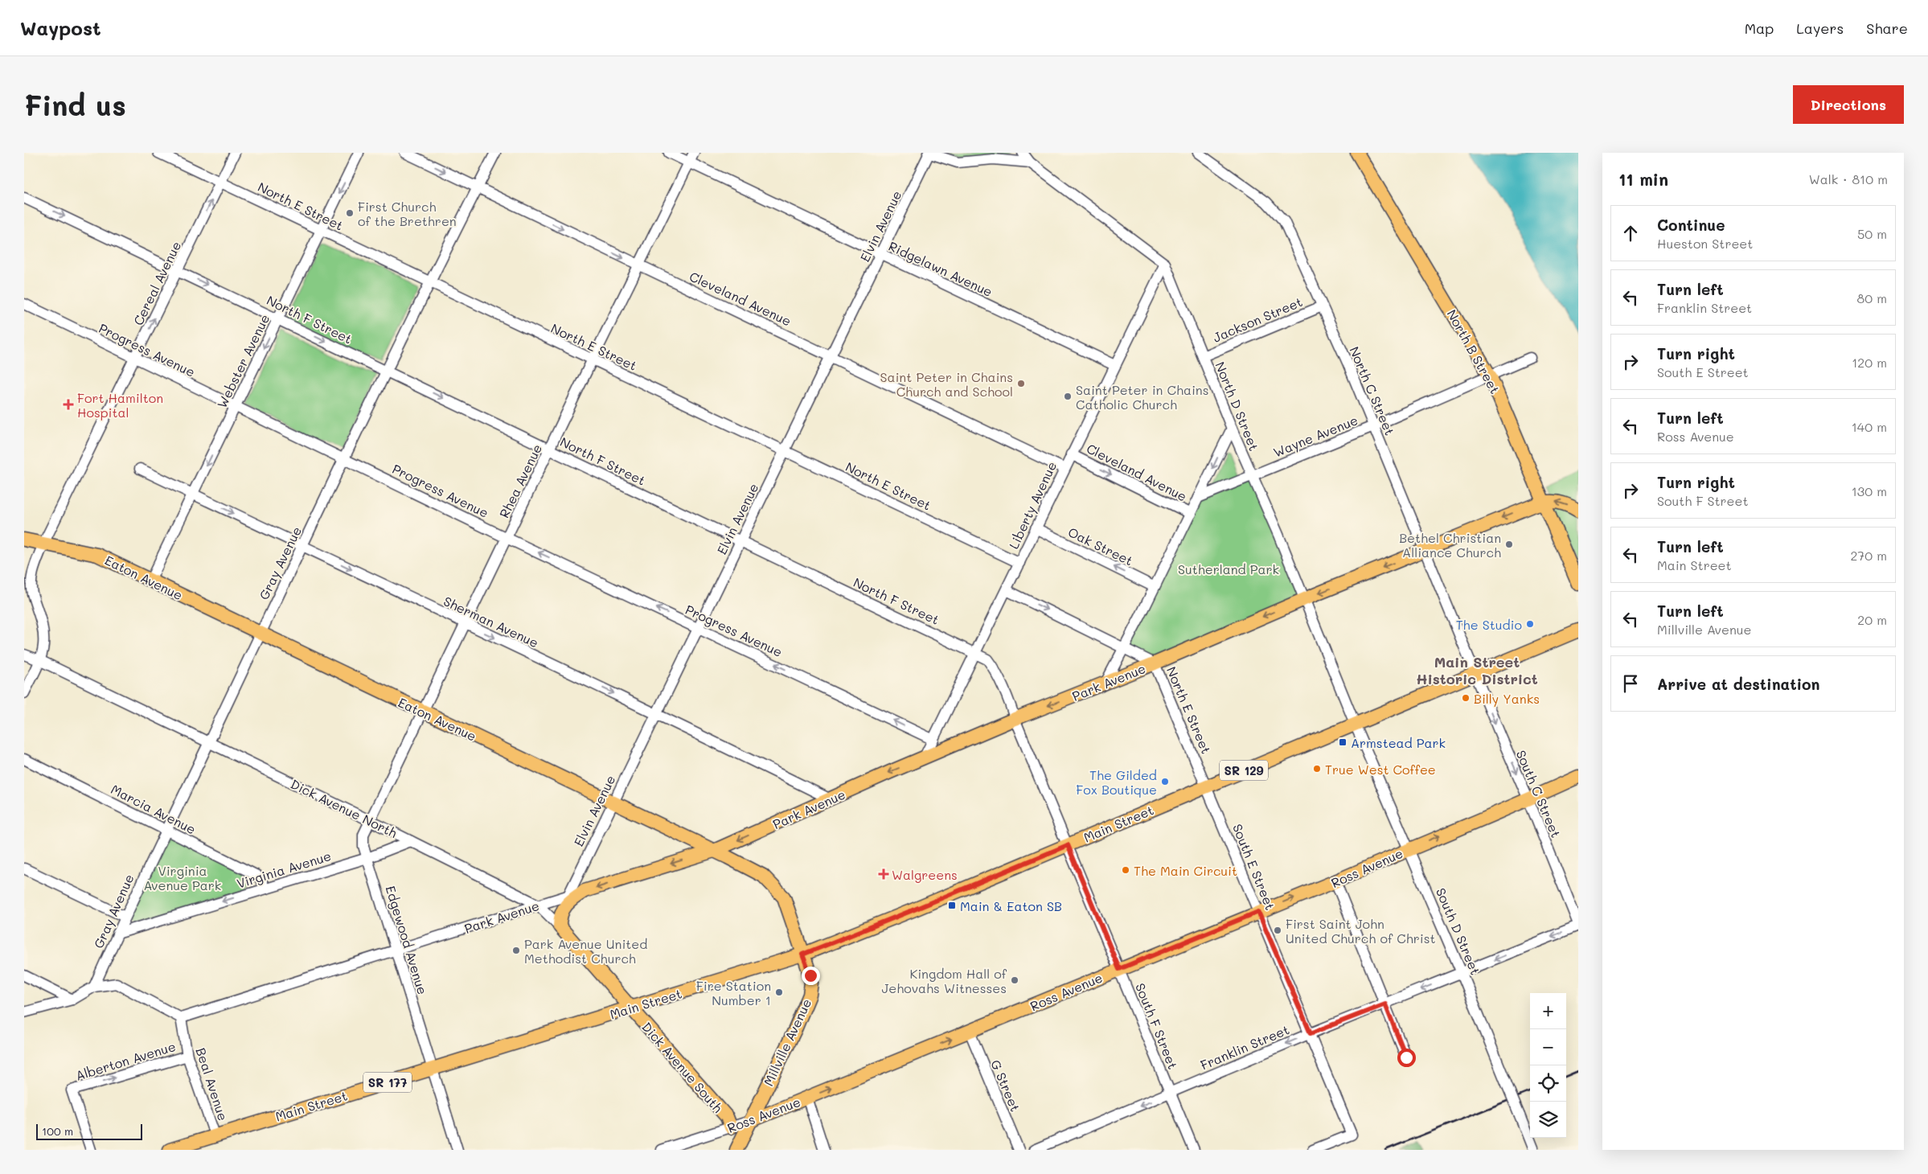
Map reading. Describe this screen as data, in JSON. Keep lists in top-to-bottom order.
{
  "streets": {
    "main road": [
      "North B Street",
      "Eaton Avenue",
      "Park Avenue",
      "SR 129",
      "Dick Avenue North",
      "Main Street",
      "Ross Avenue",
      "Millville Avenue",
      "Dick Avenue South",
      "SR 177"
    ],
    "street": [
      "North E Street",
      "Elvin Avenue",
      "Ridgelawn Avenue",
      "Cereal Avenue",
      "Cleveland Avenue",
      "North F Street",
      "Jackson Street",
      "Progress Avenue",
      "Webster Avenue",
      "North C Street",
      "North D Street",
      "Wayne Avenue",
      "Rhea Avenue",
      "Liberty Avenue",
      "Oak Street",
      "Gray Avenue",
      "Sherman Avenue",
      "South C Street",
      "Marcia Avenue",
      "South E Street",
      "Virginia Avenue",
      "South D Street",
      "Edgewood Avenue",
      "South F Street",
      "Franklin Street",
      "Alberton Avenue",
      "Beal Avenue",
      "G Street"
    ]
  },
  "crossings": [
    ["North E Street", "Elvin Avenue"],
    ["North E Street", "Cereal Avenue"],
    ["North E Street", "Webster Avenue"],
    ["North E Street", "Rhea Avenue"],
    ["North E Street", "Liberty Avenue"],
    ["North E Street", "Gray Avenue"],
    ["North E Street", "Park Avenue"],
    ["North E Street", "Main Street"],
    ["North E Street", "South E Street"],
    ["Elvin Avenue", "Ridgelawn Avenue"],
    ["Elvin Avenue", "Cleveland Avenue"],
    ["Elvin Avenue", "North F Street"],
    ["Elvin Avenue", "Progress Avenue"],
    ["Elvin Avenue", "Eaton Avenue"],
    ["Elvin Avenue", "Sherman Avenue"],
    ["Elvin Avenue", "Park Avenue"],
    ["Ridgelawn Avenue", "Rhea Avenue"],
    ["Ridgelawn Avenue", "Liberty Avenue"],
    ["Cereal Avenue", "North F Street"],
    ["Cereal Avenue", "Progress Avenue"],
    ["Cereal Avenue", "Eaton Avenue"],
    ["Cereal Avenue", "Dick Avenue North"],
    ["Cleveland Avenue", "Rhea Avenue"],
    ["Cleveland Avenue", "Liberty Avenue"],
    ["Cleveland Avenue", "Gray Avenue"],
    ["North F Street", "Webster Avenue"],
    ["North F Street", "Rhea Avenue"],
    ["North F Street", "Liberty Avenue"],
    ["North F Street", "Gray Avenue"],
    ["North F Street", "Park Avenue"],
    ["North F Street", "Main Street"],
    ["North F Street", "South F Street"],
    ["Jackson Street", "North C Street"],
    ["Jackson Street", "North D Street"],
    ["Progress Avenue", "Webster Avenue"],
    ["Progress Avenue", "Rhea Avenue"],
    ["Progress Avenue", "Liberty Avenue"],
    ["Progress Avenue", "Gray Avenue"],
    ["North B Street", "Wayne Avenue"],
    ["North B Street", "Park Avenue"],
    ["Webster Avenue", "Eaton Avenue"],
    ["Webster Avenue", "Sherman Avenue"],
    ["North C Street", "Wayne Avenue"],
    ["North C Street", "Park Avenue"],
    ["North C Street", "South C Street"],
    ["North C Street", "Main Street"],
    ["North D Street", "Wayne Avenue"],
    ["North D Street", "Liberty Avenue"],
    ["North D Street", "Park Avenue"],
    ["North D Street", "Main Street"],
    ["North D Street", "South D Street"],
    ["Rhea Avenue", "Eaton Avenue"],
    ["Rhea Avenue", "Sherman Avenue"],
    ["Rhea Avenue", "Dick Avenue North"],
    ["Rhea Avenue", "Edgewood Avenue"],
    ["Liberty Avenue", "Oak Street"],
    ["Liberty Avenue", "Park Avenue"],
    ["Gray Avenue", "Eaton Avenue"],
    ["Gray Avenue", "Sherman Avenue"],
    ["Gray Avenue", "Dick Avenue North"],
    ["Gray Avenue", "Marcia Avenue"],
    ["Gray Avenue", "Virginia Avenue"],
    ["Eaton Avenue", "Park Avenue"],
    ["Eaton Avenue", "Main Street"],
    ["Eaton Avenue", "Millville Avenue"],
    ["Sherman Avenue", "Park Avenue"],
    ["Park Avenue", "Dick Avenue North"],
    ["Park Avenue", "Edgewood Avenue"],
    ["Park Avenue", "Beal Avenue"],
    ["South C Street", "Main Street"],
    ["South C Street", "Ross Avenue"],
    ["South C Street", "Franklin Street"],
    ["Dick Avenue North", "Main Street"],
    ["Dick Avenue North", "Virginia Avenue"],
    ["Dick Avenue North", "Edgewood Avenue"],
    ["Dick Avenue North", "Dick Avenue South"],
    ["Marcia Avenue", "Virginia Avenue"],
    ["Main Street", "South E Street"],
    ["Main Street", "South D Street"],
    ["Main Street", "Edgewood Avenue"],
    ["Main Street", "South F Street"],
    ["Main Street", "Millville Avenue"],
    ["Main Street", "Dick Avenue South"],
    ["Main Street", "Beal Avenue"],
    ["South E Street", "Ross Avenue"],
    ["South E Street", "Franklin Street"],
    ["Ross Avenue", "South D Street"],
    ["Ross Avenue", "South F Street"],
    ["Ross Avenue", "Millville Avenue"],
    ["Ross Avenue", "Dick Avenue South"],
    ["Ross Avenue", "G Street"],
    ["Virginia Avenue", "Edgewood Avenue"],
    ["South D Street", "Franklin Street"],
    ["South F Street", "Franklin Street"],
    ["Alberton Avenue", "Beal Avenue"]
  ],
  "one_way": [
    "Cleveland Avenue",
    "North F Street",
    "Progress Avenue",
    "Webster Avenue",
    "Oak Street",
    "Sherman Avenue",
    "Park Avenue",
    "South C Street",
    "Ross Avenue",
    "Virginia Avenue",
    "Franklin Street"
  ],
  "districts": ["Main Street Historic District"],
  "parks": ["Sutherland Park", "Virginia Avenue Park"],
  "places": {
    "other": [
      "First Church of the Brethren",
      "Saint Peter in Chains Church and School",
      "Saint Peter in Chains Catholic Church",
      "Bethel Christian Alliance Church",
      "The Studio",
      "Billy Yanks",
      "True West Coffee",
      "The Gilded Fox Boutique",
      "The Main Circuit",
      "First Saint John United Church of Christ",
      "Park Avenue United Methodist Church",
      "Kingdom Hall of Jehovahs Witnesses",
      "Fire Station Number 1"
    ],
    "health": ["Fort Hamilton Hospital", "Walgreens"],
    "transit": ["Armstead Park", "Main & Eaton SB"]
  },
  "scale_bar": "100 m",
  "page": {
    "header": "Waypost",
    "nav": ["Map", "Layers", "Share"],
    "buttons": "Directions",
    "title": "Find us",
    "heading": ["11 min", "Walk · 810 m"],
    "list": [
      ["Continue", "Hueston Street", "50 m"],
      ["Turn left", "Franklin Street", "80 m"],
      ["Turn right", "South E Street", "120 m"],
      ["Turn left", "Ross Avenue", "140 m"],
      ["Turn right", "South F Street", "130 m"],
      ["Turn left", "Main Street", "270 m"],
      ["Turn left", "Millville Avenue", "20 m"],
      "Arrive at destination"
    ],
    "map_buttons": ["+", "−"],
    "scale": "100 m"
  }
}
